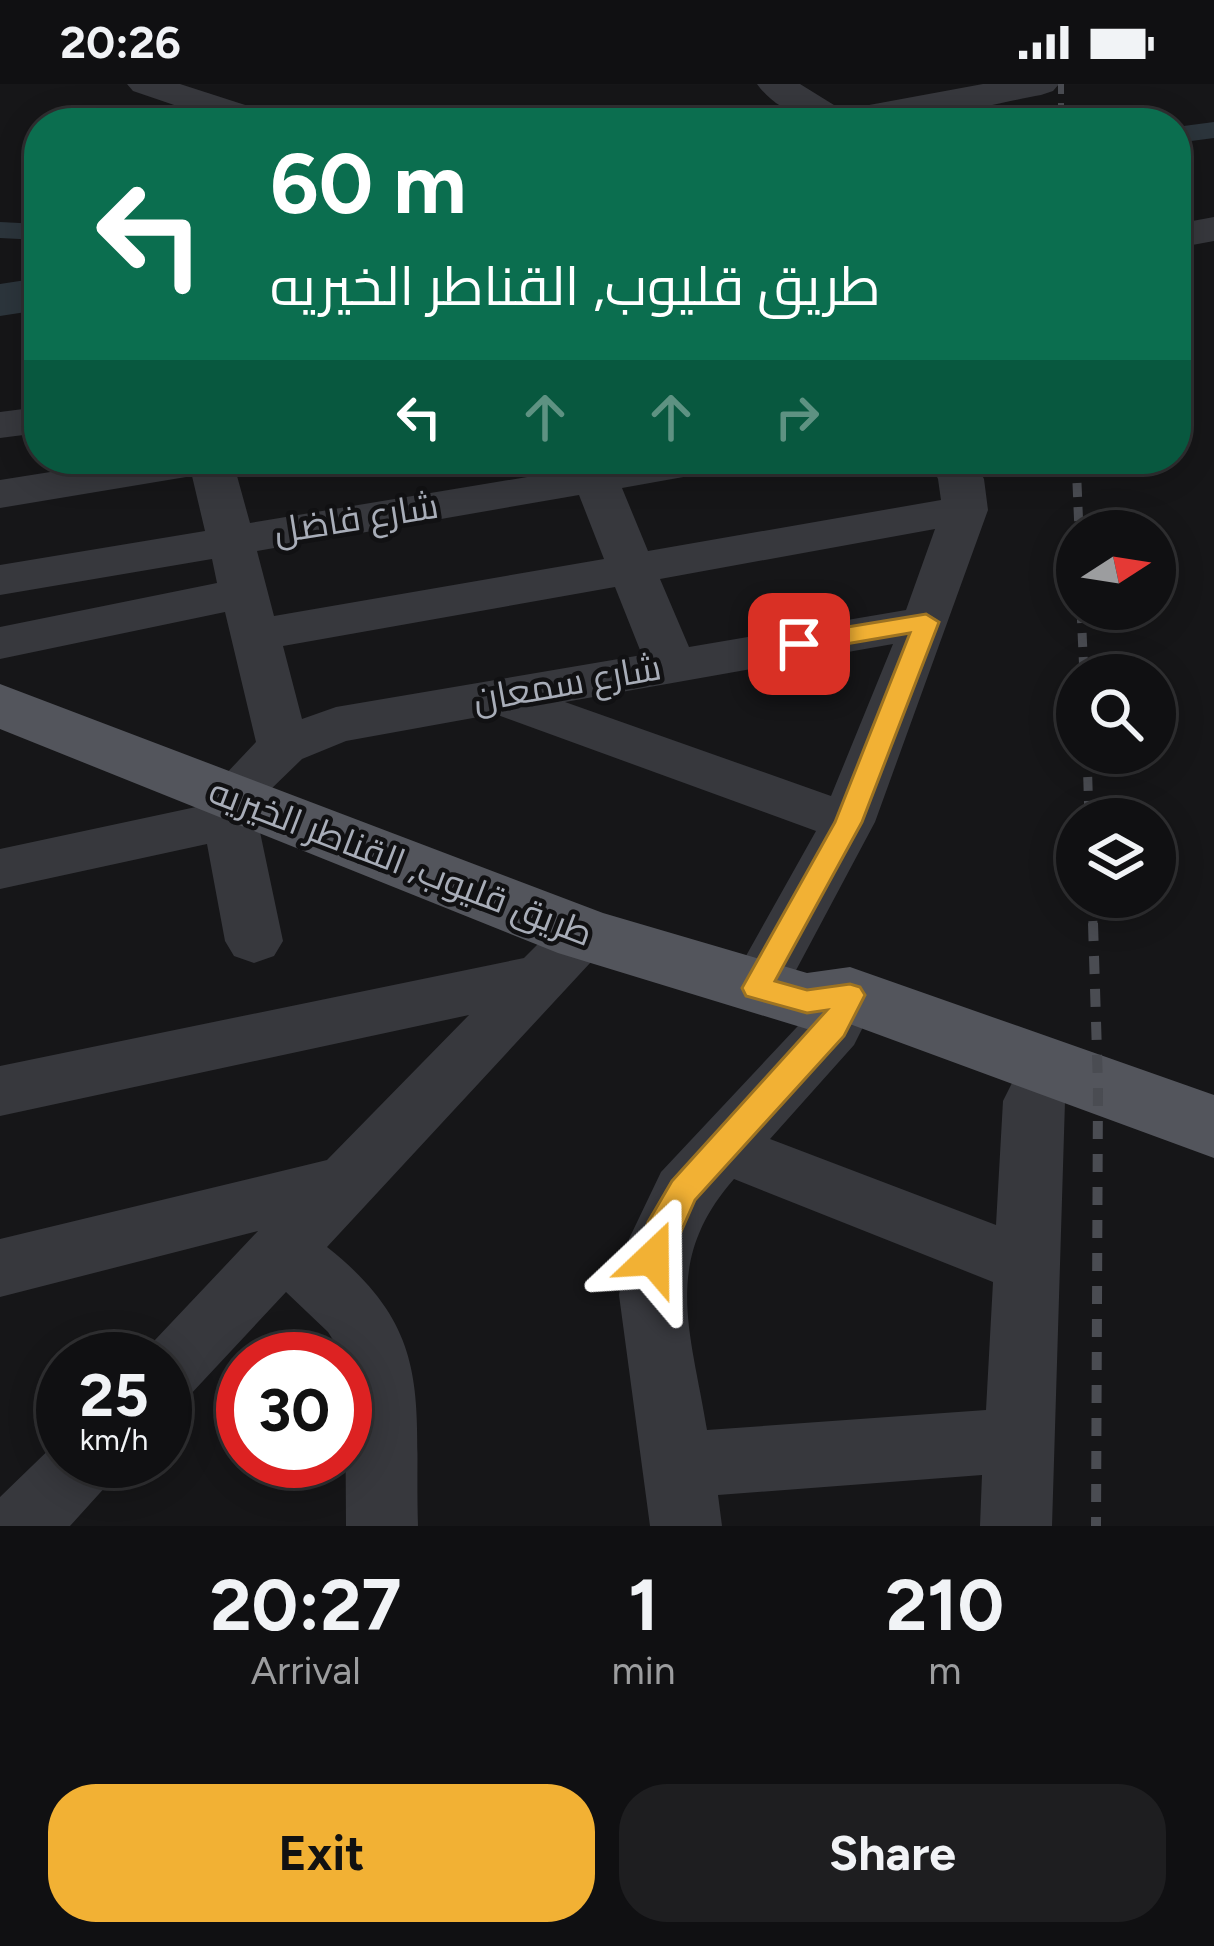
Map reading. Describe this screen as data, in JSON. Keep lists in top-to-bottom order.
{
  "streets": {
    "main road": ["طريق قليوب, القناطر الخيريه"],
    "street": ["شارع فاضل", "شارع سمعان"]
  },
  "crossings": [
    ["شارع سمعان", "طريق قليوب, القناطر الخيريه"]
  ],
  "north": "right",
  "page": {
    "status": "20:26",
    "turn": ["60 m", "طريق قليوب, القناطر الخيريه"],
    "speed": "25 km/h",
    "limit": "30",
    "eta": [
      "20:27",
      "Arrival",
      "1",
      "min",
      "210",
      "m"
    ],
    "buttons": ["Exit", "Share"]
  }
}
